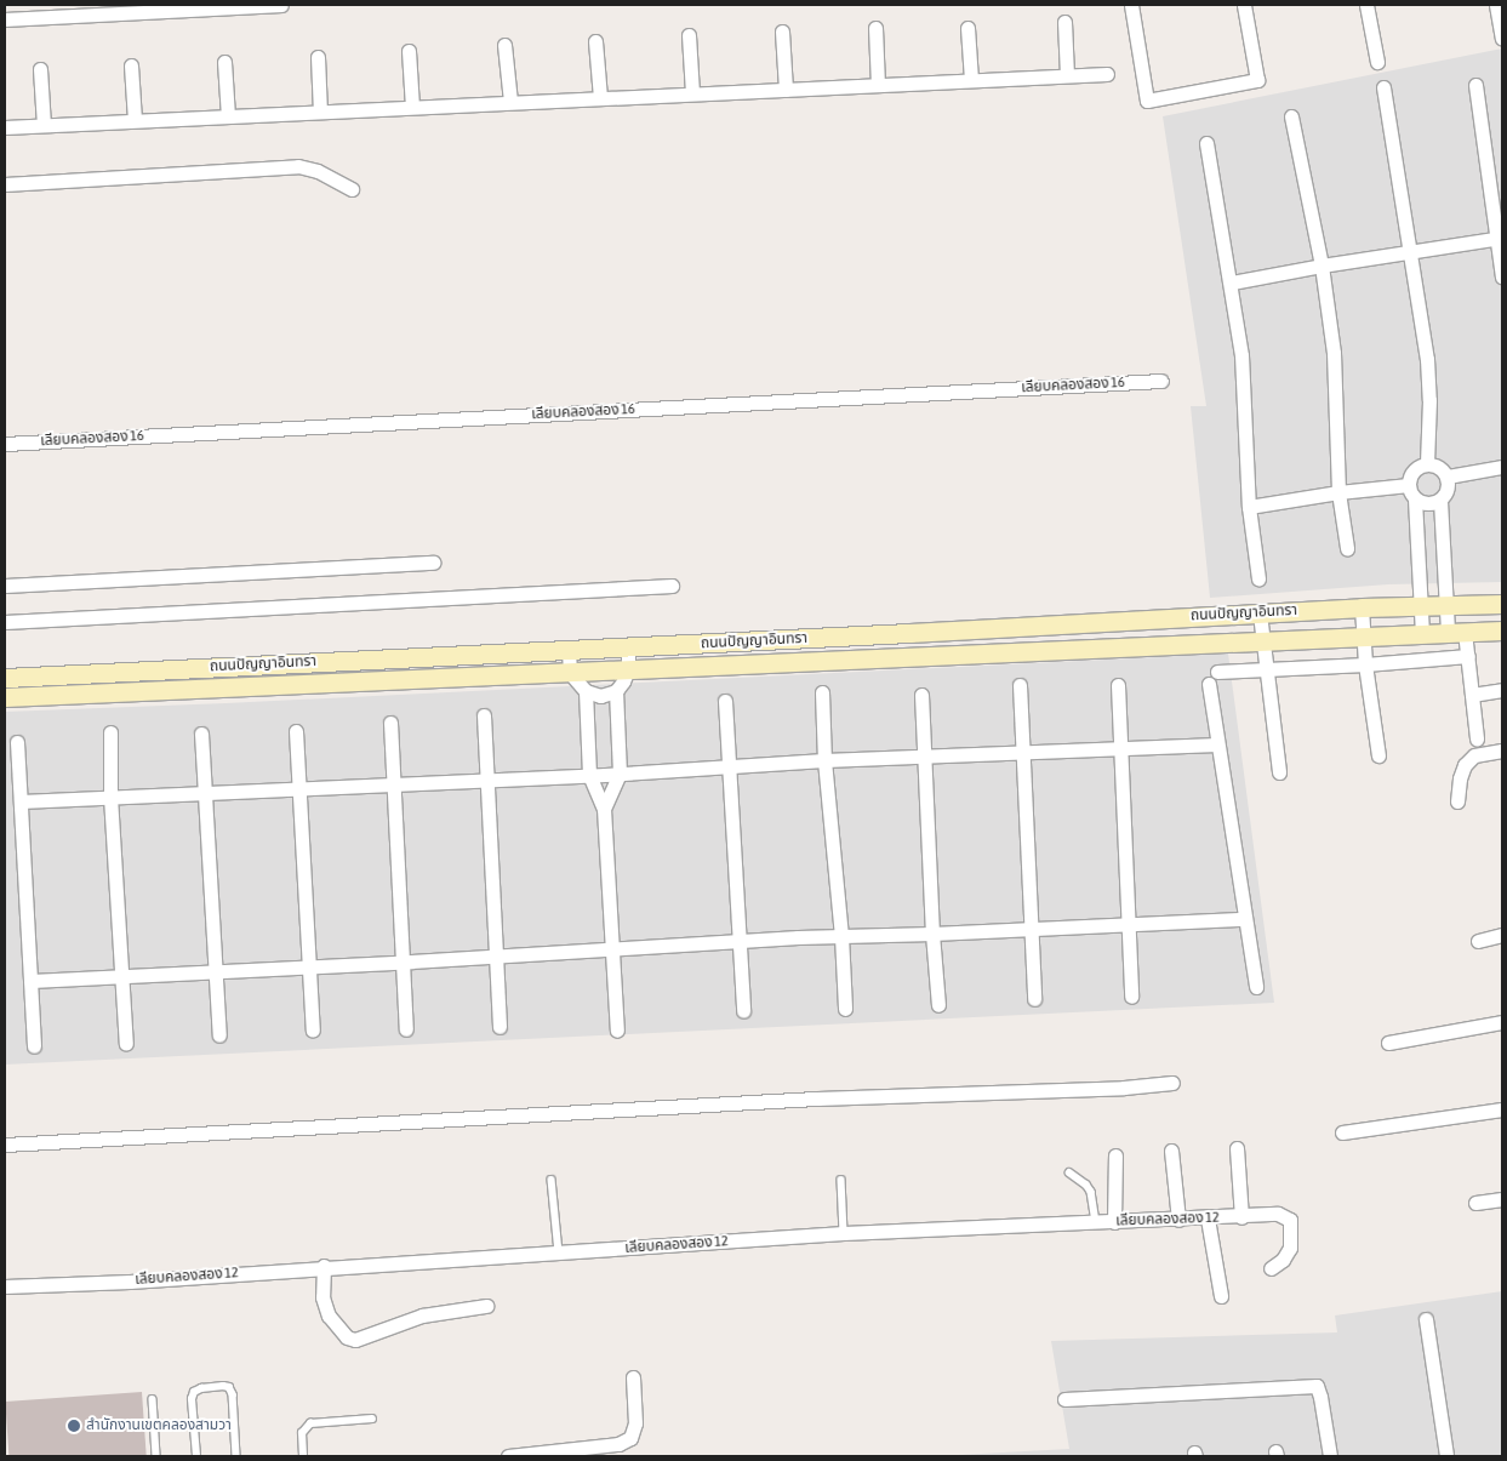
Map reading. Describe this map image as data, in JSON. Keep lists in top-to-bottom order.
{
  "streets": {
    "street": ["เลียบคลองสอง 16", "ถนนปัญญาอินทรา", "เลียบคลองสอง 12"]
  },
  "places": ["สำนักงานเขตคลองสามวา"]
}
